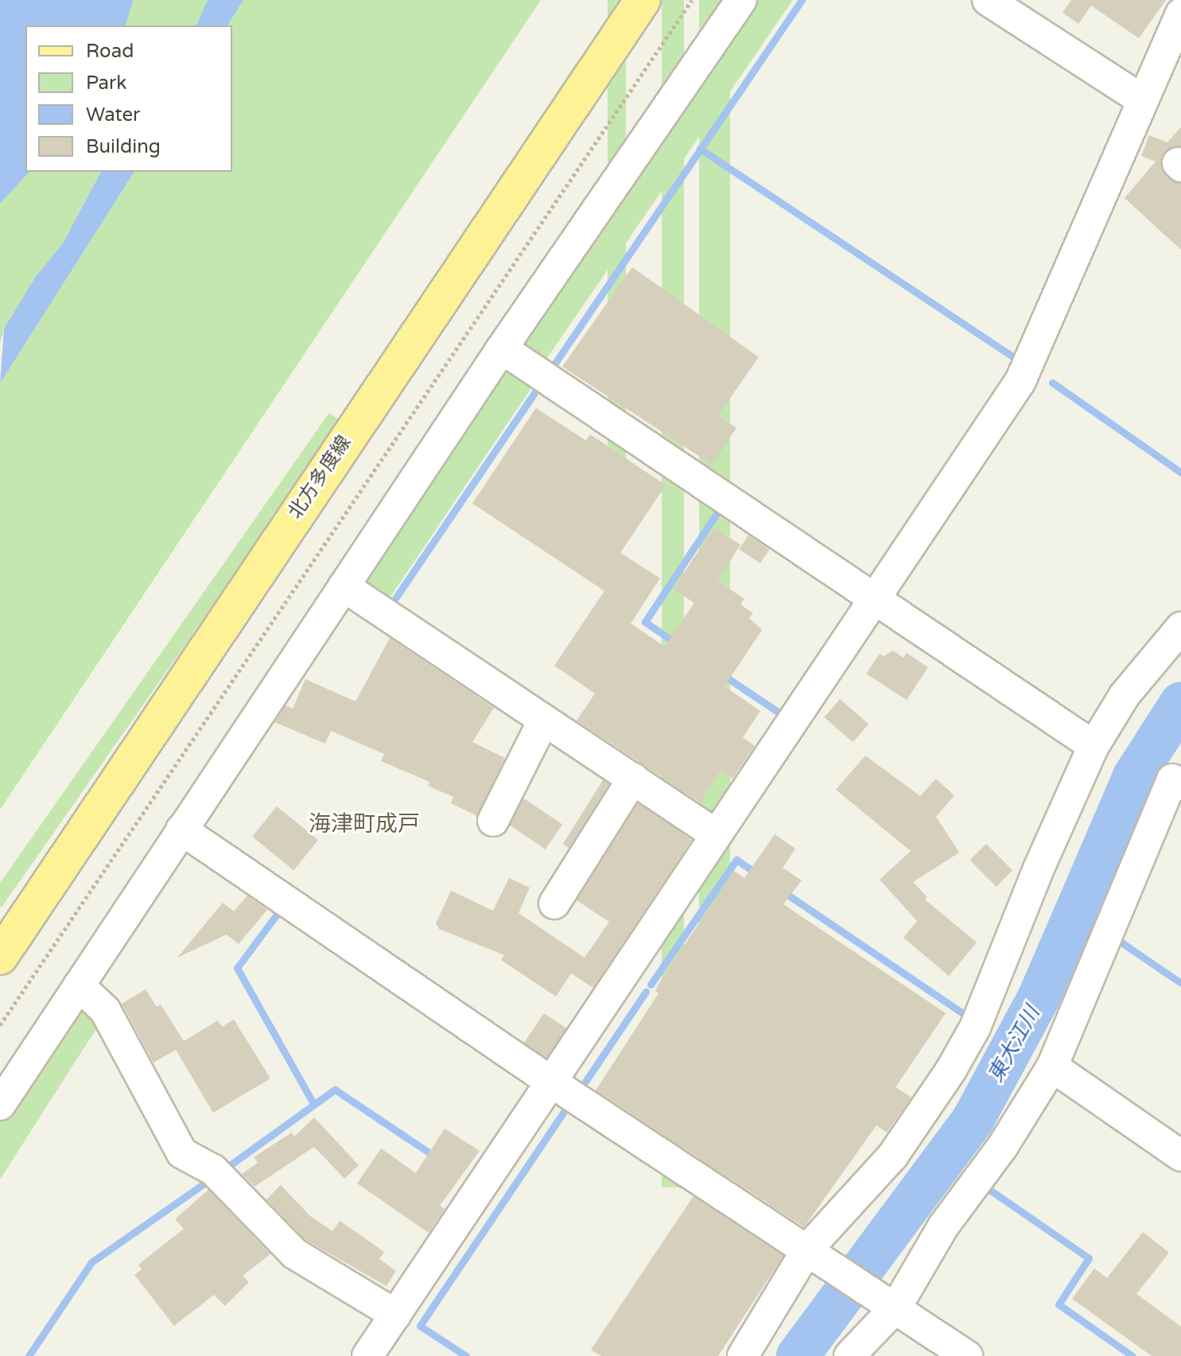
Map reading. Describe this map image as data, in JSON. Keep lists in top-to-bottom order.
{
  "streets": {
    "main road": ["北方多度線"]
  },
  "districts": ["海津町成戸"],
  "water": ["東大江川"],
  "legend": [
    "Road",
    "Park",
    "Water",
    "Building"
  ]
}
